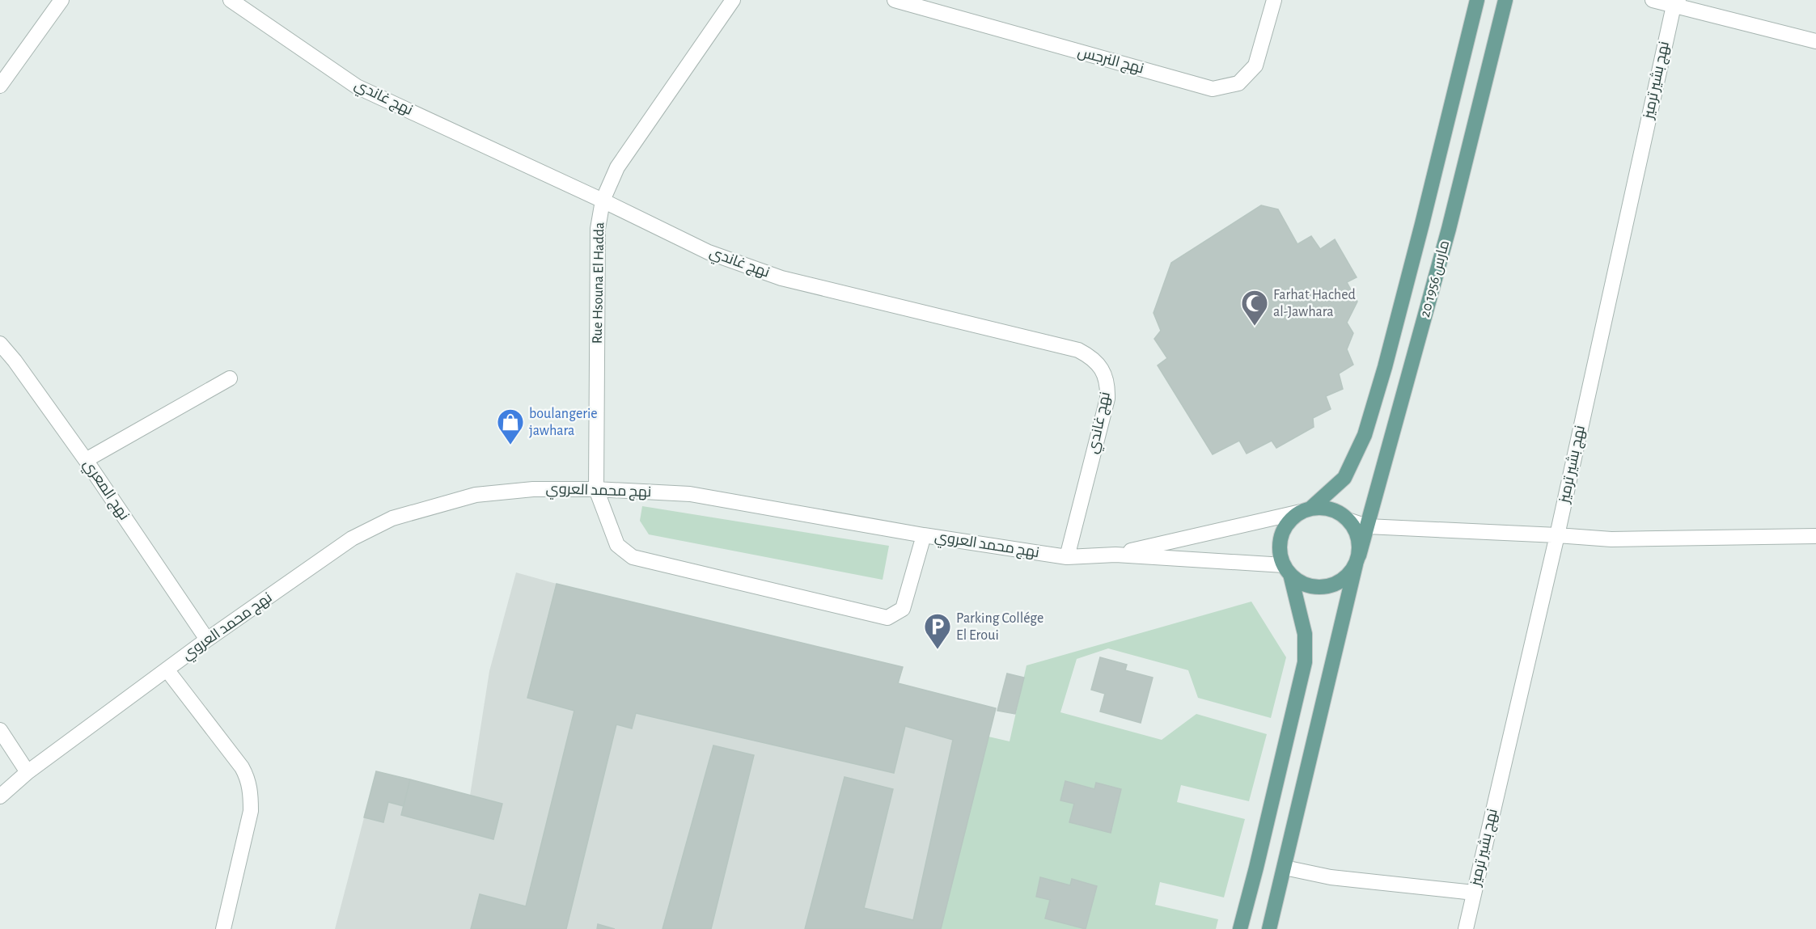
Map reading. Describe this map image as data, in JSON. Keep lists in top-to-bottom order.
{
  "streets": {
    "main road": ["20 مارس 1956"],
    "street": [
      "نهج النرجس",
      "نهج بشير ترميز",
      "نهج غاندي",
      "Rue Hsouna El Hadda",
      "نهج المعري",
      "نهج محمد العروي"
    ]
  },
  "crossings": [
    ["نهج غاندي", "Rue Hsouna El Hadda"],
    ["نهج غاندي", "نهج محمد العروي"],
    ["20 مارس 1956", "نهج محمد العروي"],
    ["Rue Hsouna El Hadda", "نهج محمد العروي"],
    ["نهج المعري", "نهج محمد العروي"]
  ],
  "places": {
    "mosque": ["Farhat Hached al-Jawhara"],
    "shop": ["boulangerie jawhara"],
    "parking": ["Parking Collége El Eroui"]
  }
}
